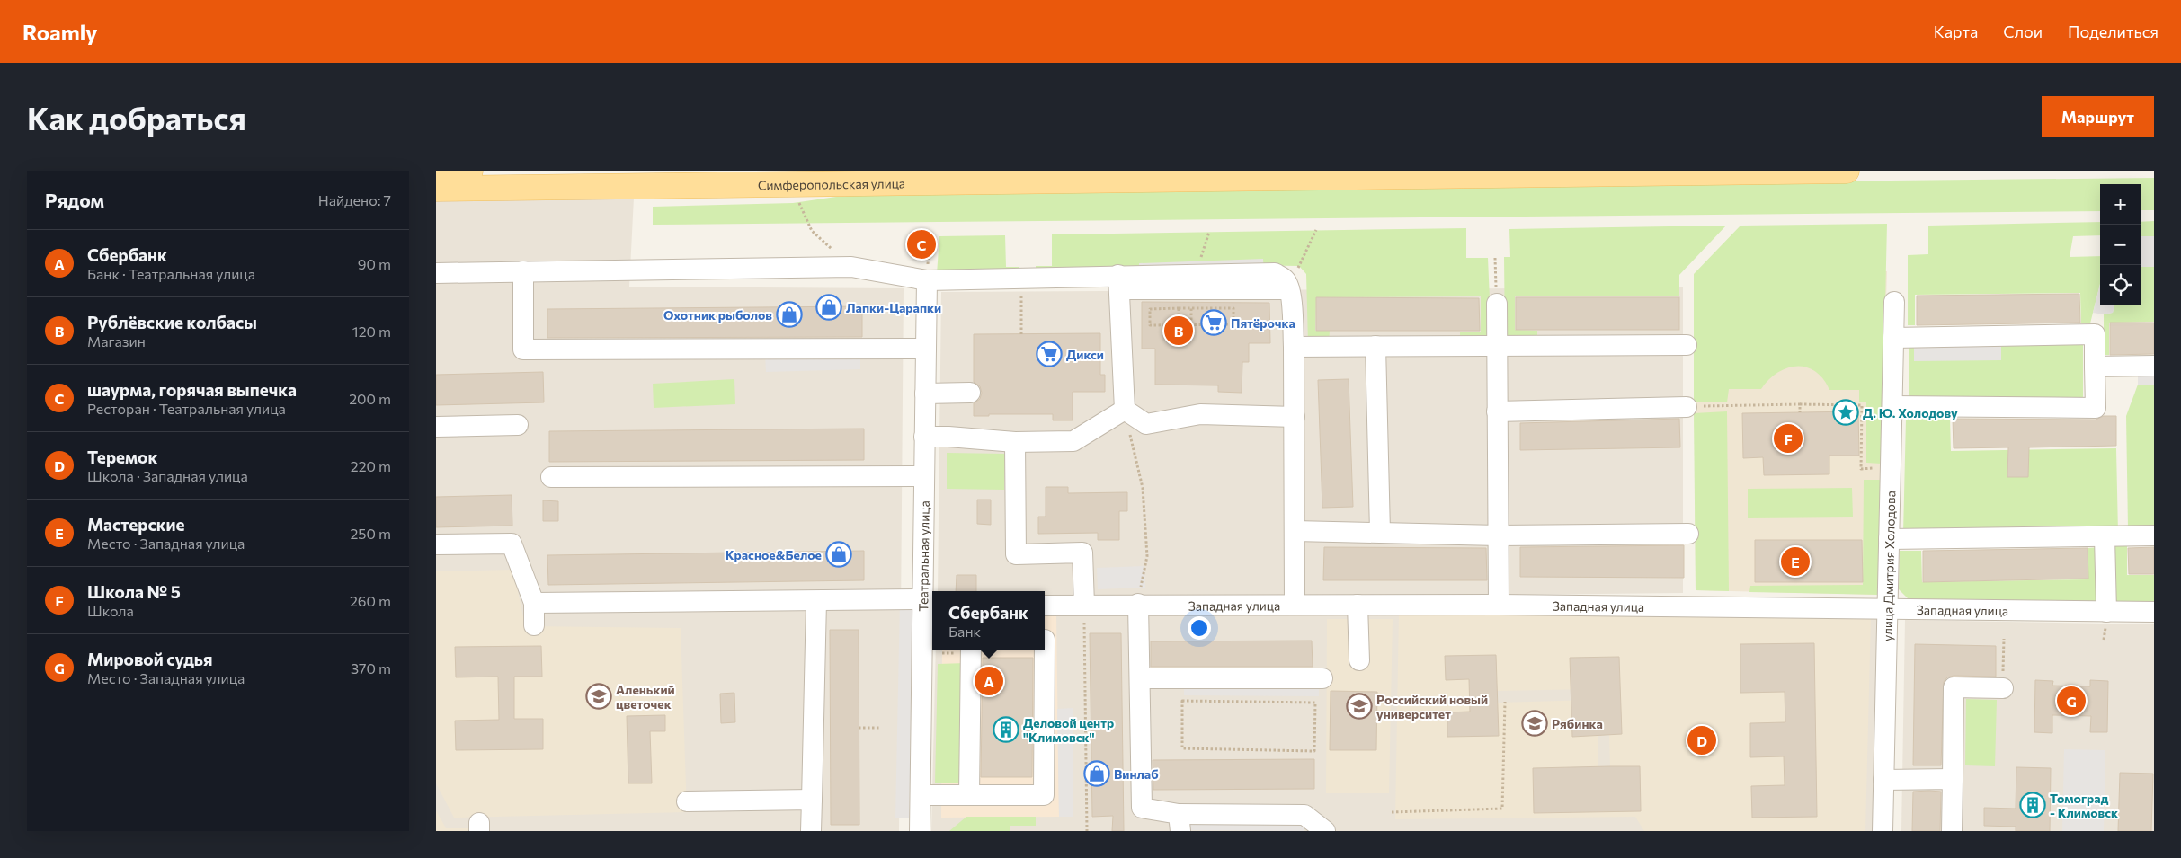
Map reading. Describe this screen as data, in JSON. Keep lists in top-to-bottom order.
{
  "streets": {
    "main road": ["Симферопольская улица"],
    "street": ["Театральная улица", "улица Дмитрия Холодова", "Западная улица"]
  },
  "crossings": [
    ["улица Дмитрия Холодова", "Западная улица"]
  ],
  "places": {
    "shop": [
      "Лапки-Царапки",
      "Охотник рыболов",
      "Красное&Белое",
      "Винлаб"
    ],
    "supermarket": ["Пятёрочка", "Дикси"],
    "place": ["Д. Ю. Холодову"],
    "school or university": ["Аленький цветочек", "Российский новый университет", "Рябинка"],
    "building": ["Деловой центр \"Климовск\"", "Томоград - Климовск"]
  },
  "page": {
    "header": "Roamly",
    "nav": ["Карта", "Слои", "Поделиться"],
    "buttons": "Маршрут",
    "title": "Как добраться",
    "heading": ["Рядом", "Найдено: 7"],
    "map_buttons": ["+", "−"],
    "pins": [
      "C",
      "B",
      "F",
      "E",
      "A",
      "G",
      "D"
    ],
    "list": [
      {
        "mark": "A",
        "name": "Сбербанк",
        "note": "Банк · Театральная улица",
        "value": "90 m"
      },
      {
        "mark": "B",
        "name": "Рублёвские колбасы",
        "note": "Магазин",
        "value": "120 m"
      },
      {
        "mark": "C",
        "name": "шаурма, горячая выпечка",
        "note": "Ресторан · Театральная улица",
        "value": "200 m"
      },
      {
        "mark": "D",
        "name": "Теремок",
        "note": "Школа · Западная улица",
        "value": "220 m"
      },
      {
        "mark": "E",
        "name": "Мастерские",
        "note": "Место · Западная улица",
        "value": "250 m"
      },
      {
        "mark": "F",
        "name": "Школа № 5",
        "note": "Школа",
        "value": "260 m"
      },
      {
        "mark": "G",
        "name": "Мировой судья",
        "note": "Место · Западная улица",
        "value": "370 m"
      }
    ],
    "popup": ["Сбербанк", "Банк"]
  }
}
